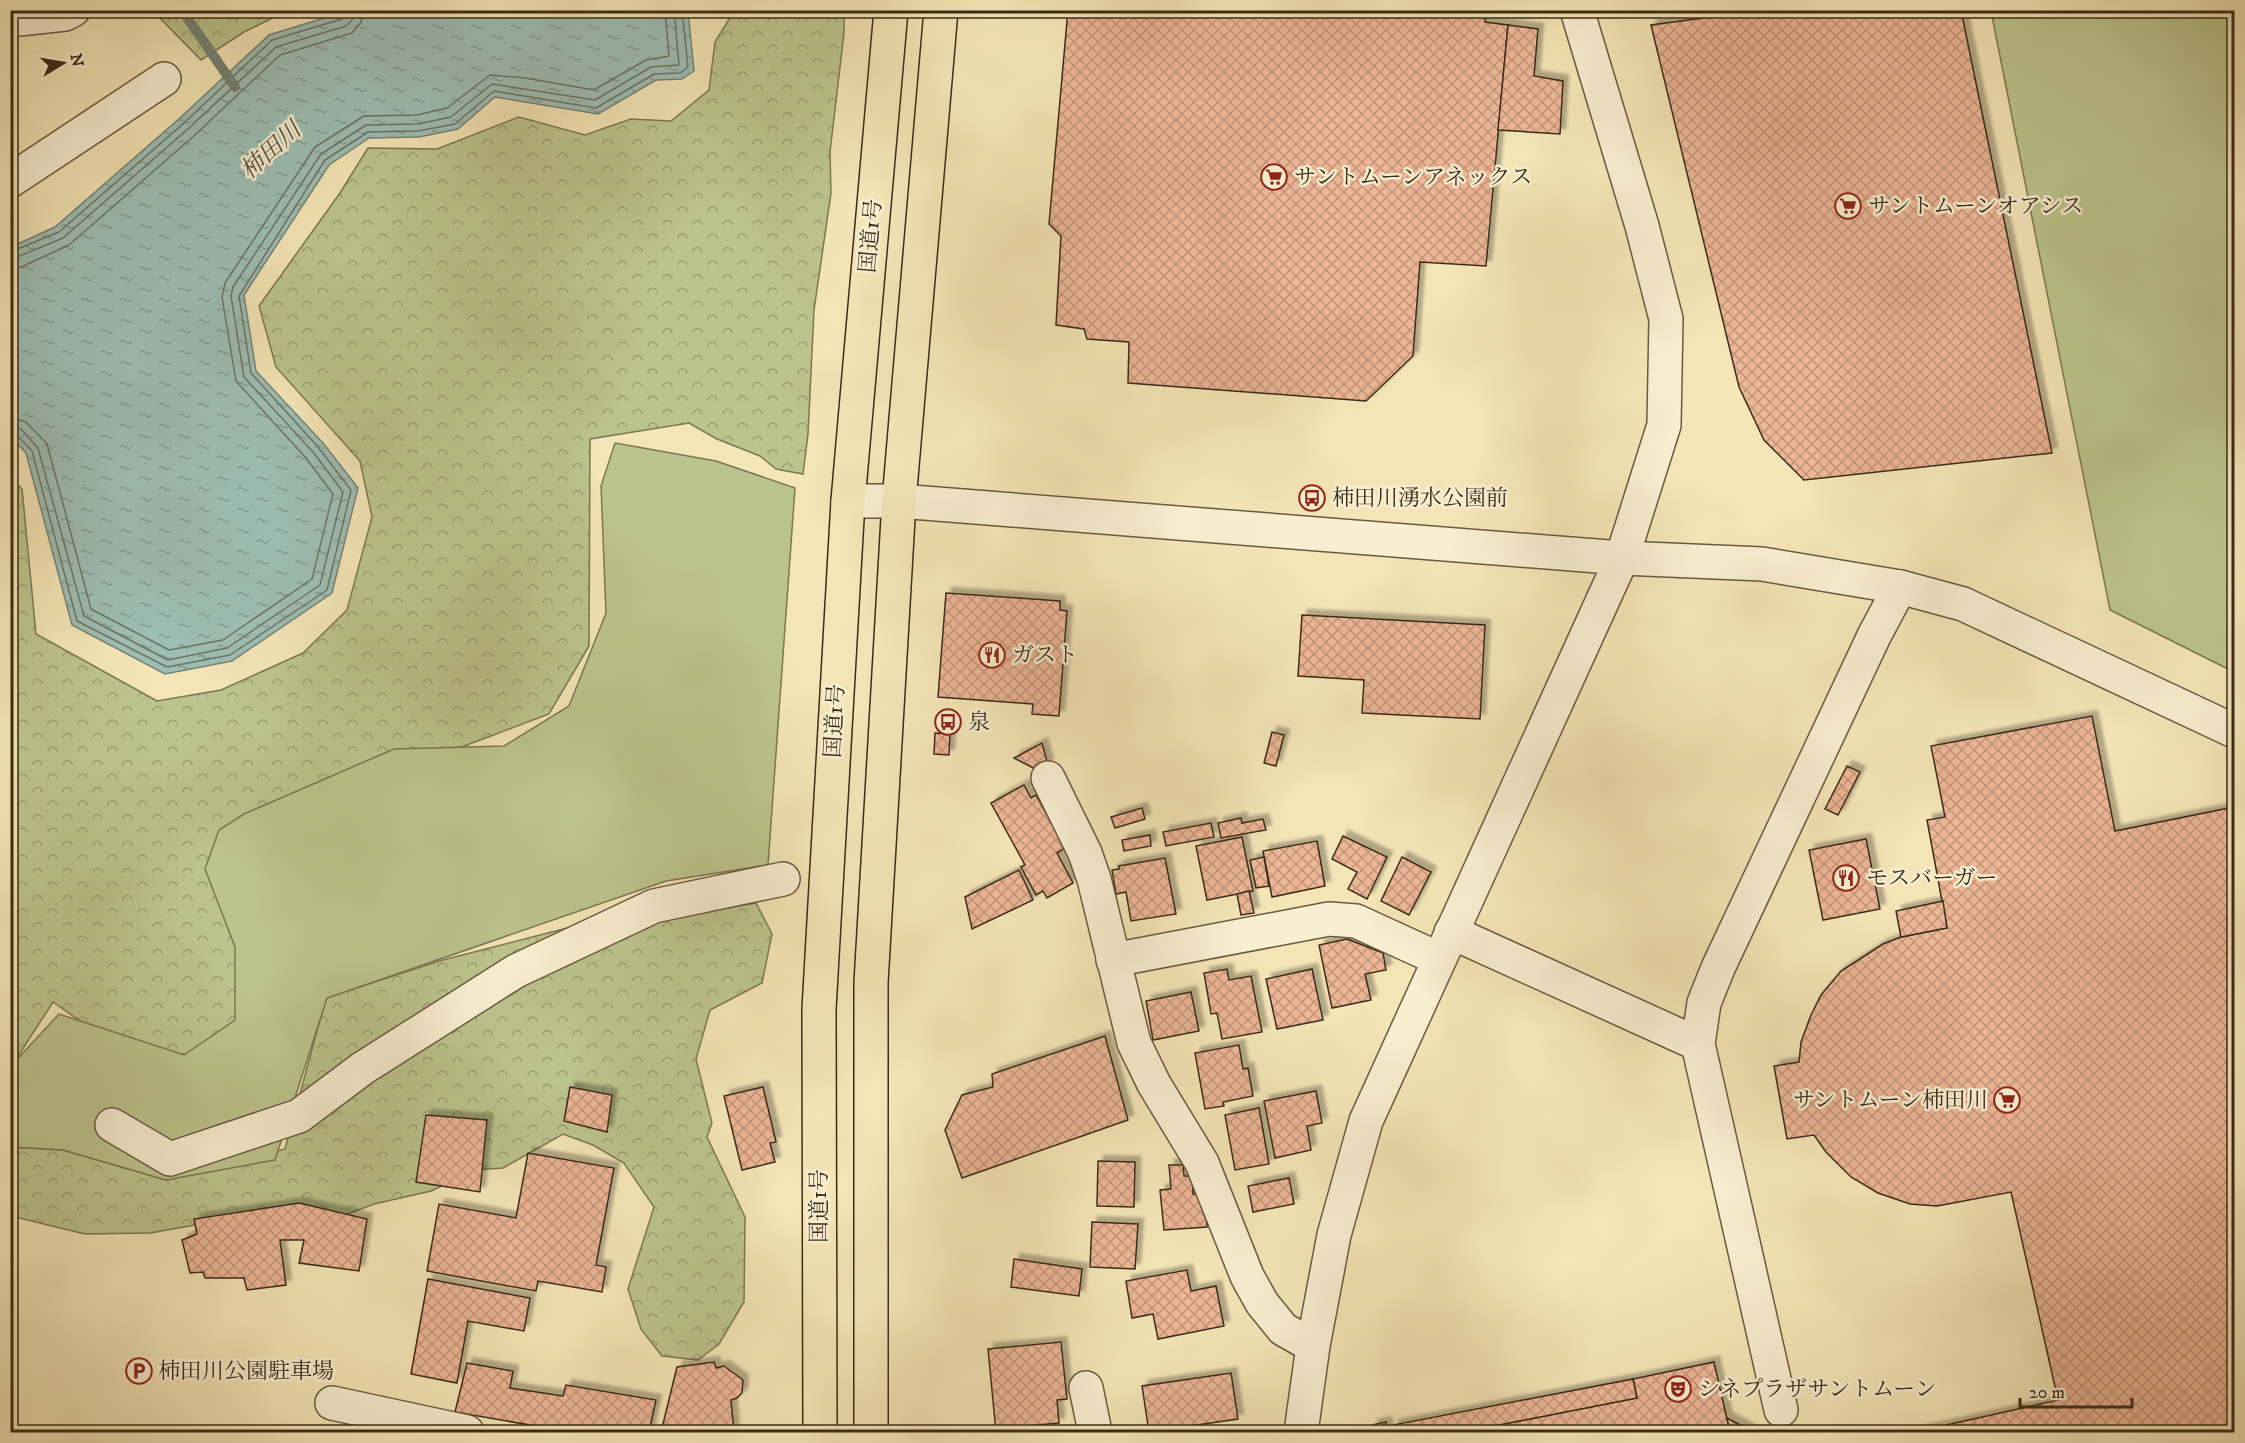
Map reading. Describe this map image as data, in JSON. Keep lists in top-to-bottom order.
{
  "streets": {
    "highway": ["国道1号"]
  },
  "water": ["柿田川"],
  "places": {
    "supermarket": ["サントムーンアネックス", "サントムーンオアシス", "サントムーン柿田川"],
    "bus stop": ["柿田川湧水公園前", "泉"],
    "restaurant": ["ガスト", "モスバーガー"],
    "parking": ["柿田川公園駐車場"],
    "theatre": ["シネプラザサントムーン"]
  },
  "scale_bar": "20 m",
  "north": "right"
}
